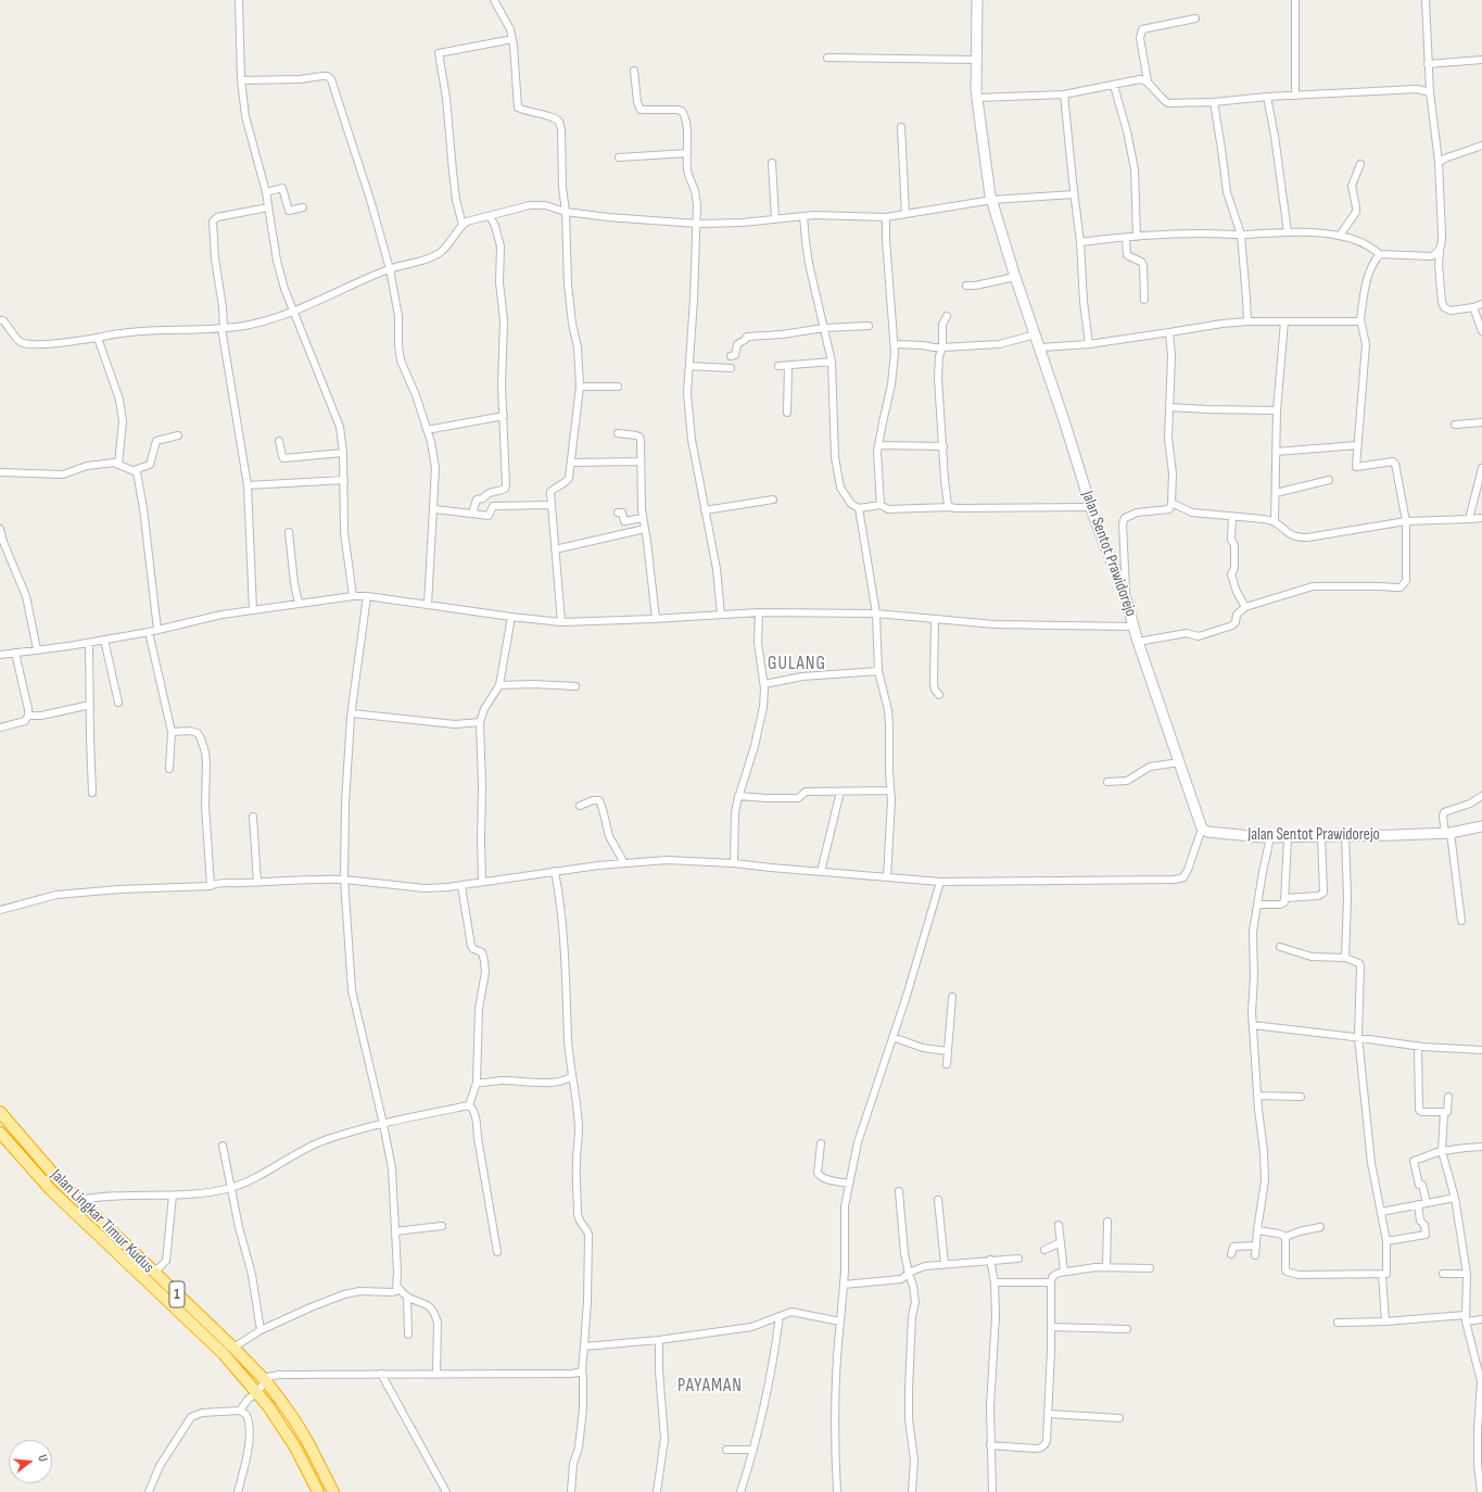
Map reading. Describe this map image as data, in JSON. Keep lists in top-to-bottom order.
{
  "streets": {
    "highway": ["Jalan Lingkar Timur Kudus", "1"],
    "main road": ["Jalan Sentot Prawidorejo"]
  },
  "districts": ["GULANG", "PAYAMAN"],
  "north": "right"
}
